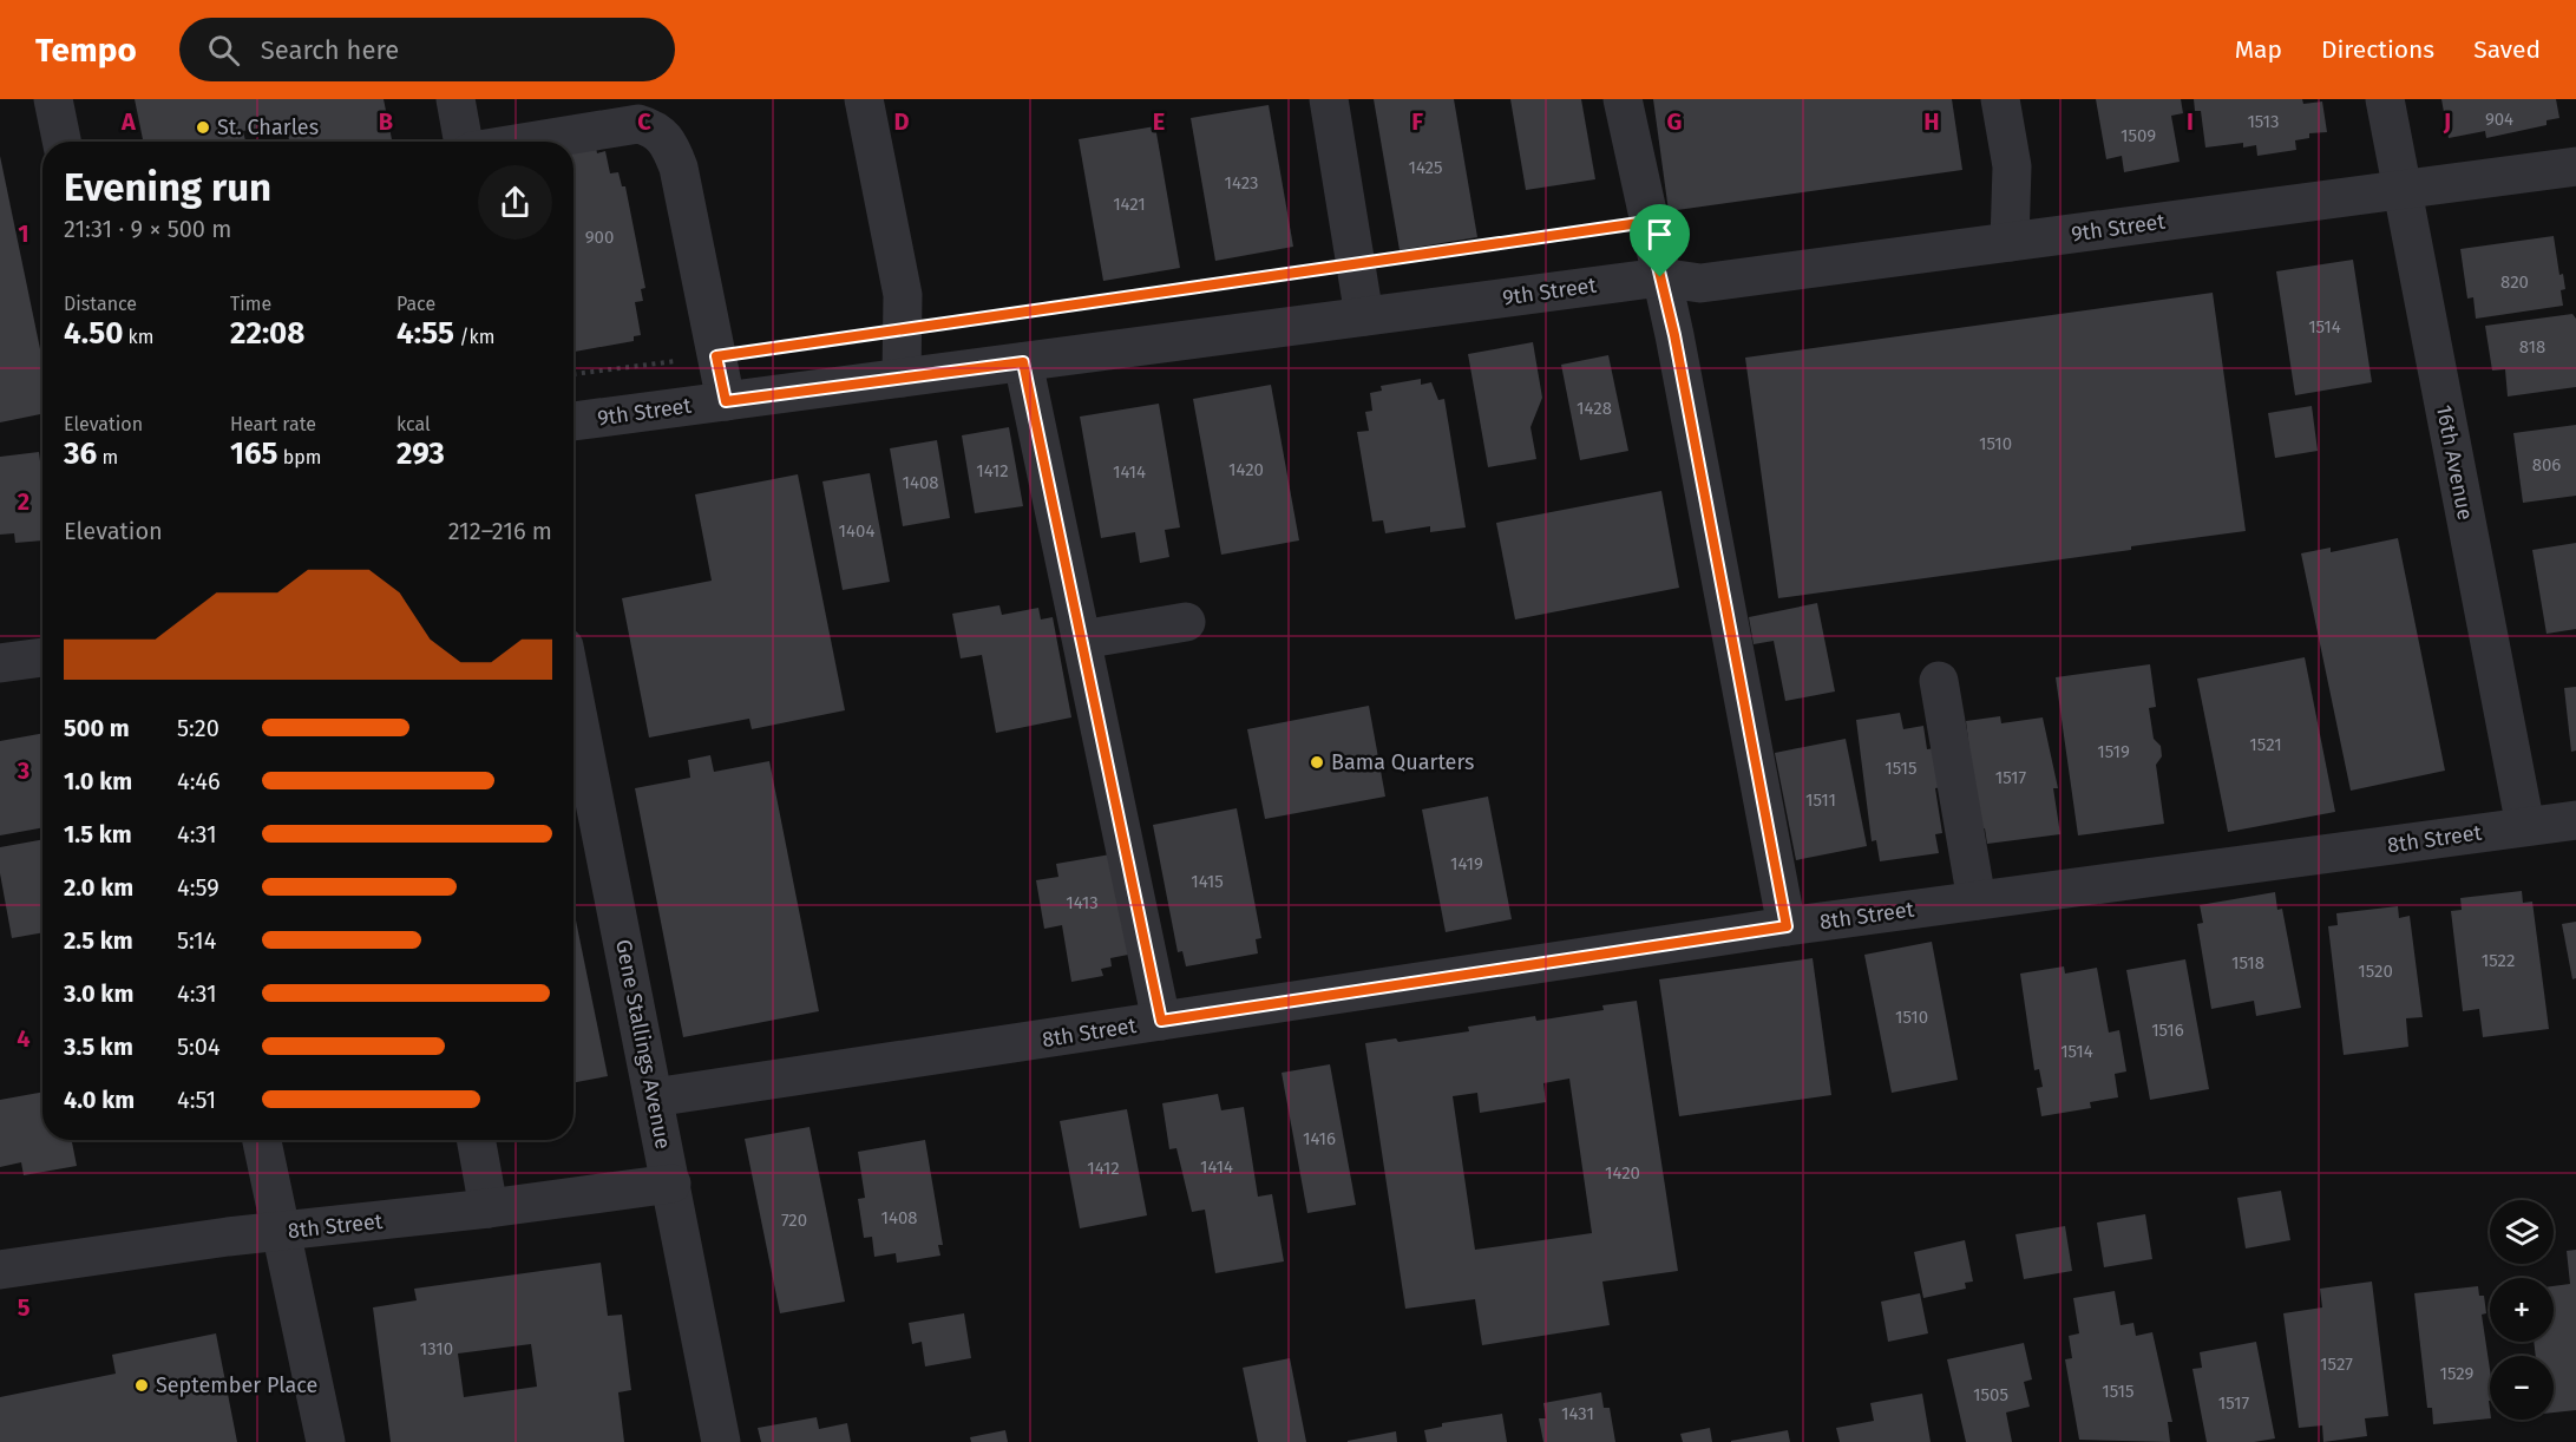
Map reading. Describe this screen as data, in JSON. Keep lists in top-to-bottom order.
{
  "streets": {
    "street": [
      "9th Street",
      "16th Avenue",
      "8th Street",
      "Gene Stallings Avenue"
    ]
  },
  "crossings": [
    ["9th Street", "16th Avenue"],
    ["16th Avenue", "8th Street"],
    ["8th Street", "Gene Stallings Avenue"]
  ],
  "places": ["St. Charles", "Bama Quarters", "September Place"],
  "house_numbers": [
    "904",
    "1513",
    "1509",
    "1425",
    "1423",
    "1421",
    "900",
    "820",
    "1514",
    "818",
    "1428",
    "1510",
    "806",
    "1420",
    "1412",
    "1414",
    "1408",
    "1404",
    "1521",
    "1519",
    "1515",
    "1517",
    "1511",
    "1419",
    "1415",
    "1413",
    "1522",
    "1518",
    "1520",
    "1510",
    "1516",
    "1514",
    "1416",
    "1414",
    "1412",
    "1420",
    "1408",
    "720",
    "1310",
    "1527",
    "1529",
    "1515",
    "1505",
    "1517",
    "1431"
  ],
  "page": {
    "header": "Tempo",
    "search": "Search here",
    "nav": ["Map", "Directions", "Saved"],
    "heading": ["Evening run", "21:31 · 9 × 500 m"],
    "stats": [
      ["Distance", "4.50 km"],
      ["Time", "22:08"],
      ["Pace", "4:55 /km"],
      ["Elevation", "36 m"],
      ["Heart rate", "165 bpm"],
      ["kcal", "293"]
    ],
    "chart": ["Elevation", "212–216 m"],
    "list": [
      {
        "name": "500 m",
        "note": "5:20"
      },
      {
        "name": "1.0 km",
        "note": "4:46"
      },
      {
        "name": "1.5 km",
        "note": "4:31"
      },
      {
        "name": "2.0 km",
        "note": "4:59"
      },
      {
        "name": "2.5 km",
        "note": "5:14"
      },
      {
        "name": "3.0 km",
        "note": "4:31"
      },
      {
        "name": "3.5 km",
        "note": "5:04"
      },
      {
        "name": "4.0 km",
        "note": "4:51"
      }
    ],
    "map_buttons": ["+", "−"]
  },
  "grid": {
    "columns": [
      "A",
      "B",
      "C",
      "D",
      "E",
      "F",
      "G",
      "H",
      "I",
      "J"
    ],
    "rows": [
      "1",
      "2",
      "3",
      "4",
      "5"
    ]
  }
}
